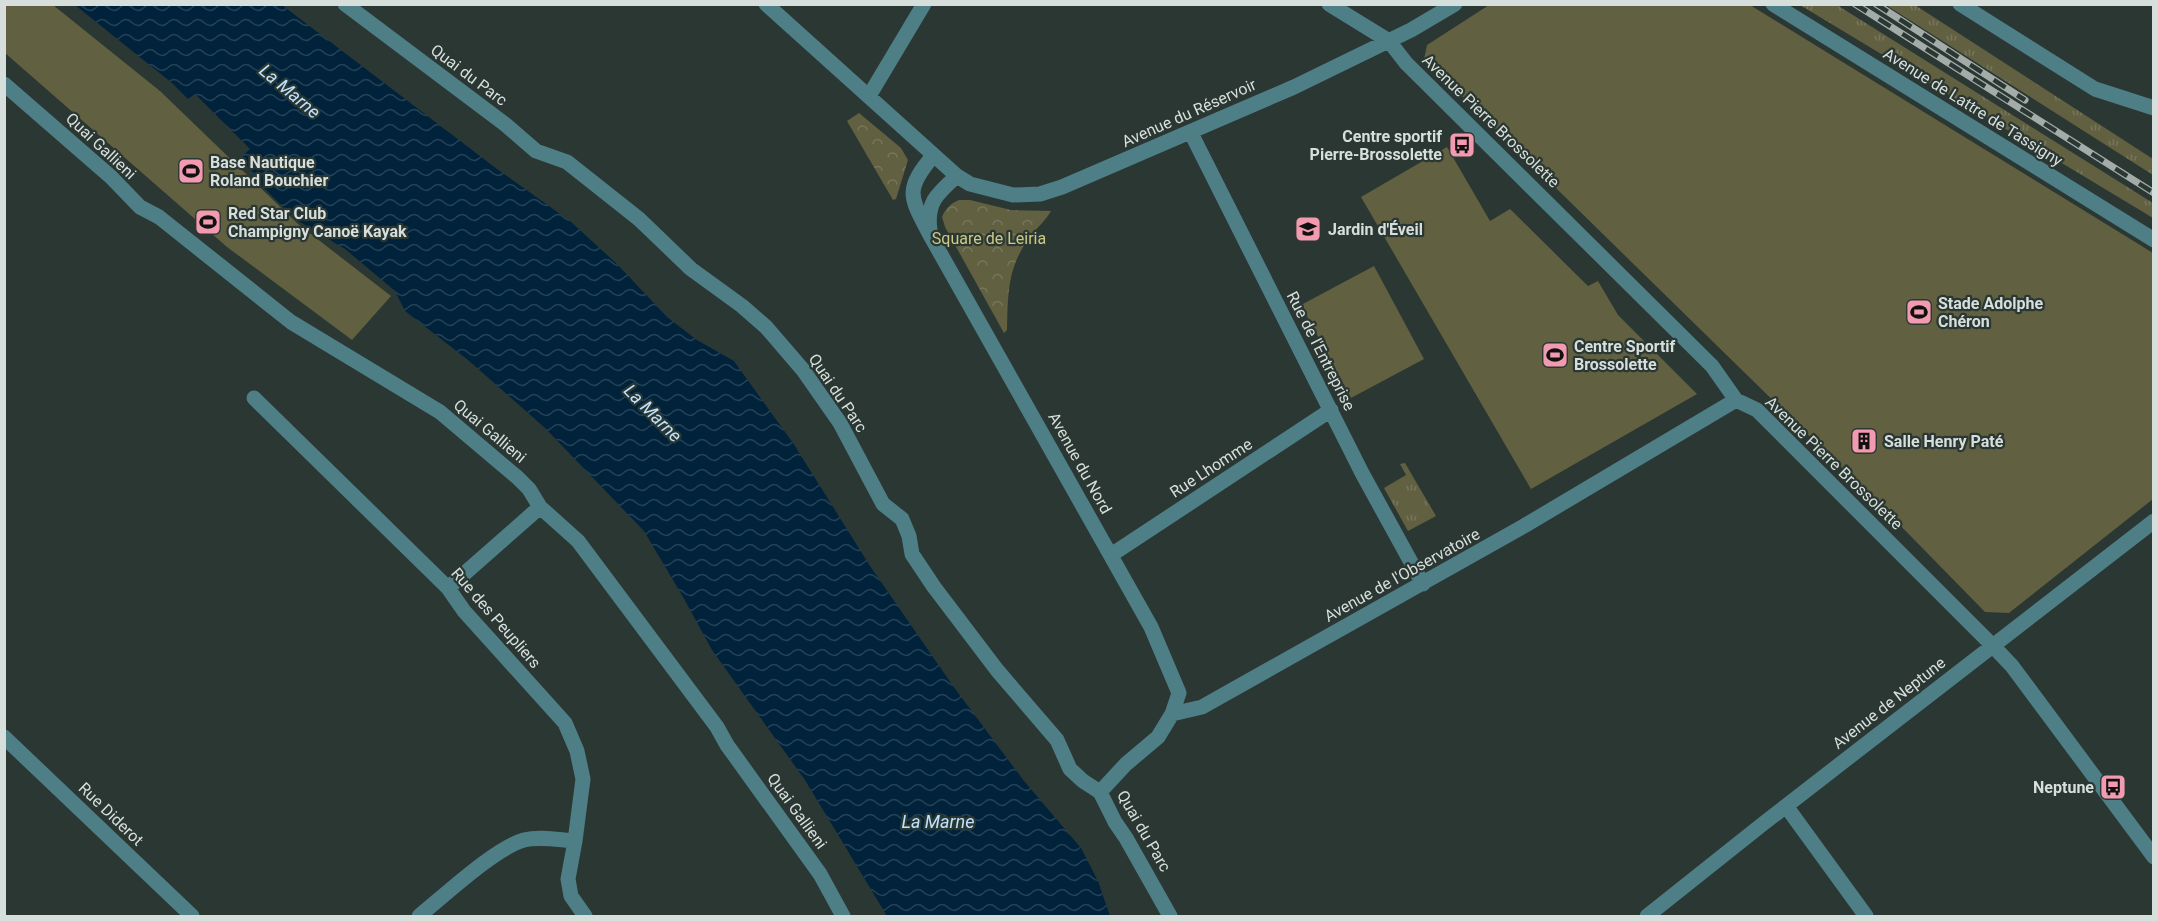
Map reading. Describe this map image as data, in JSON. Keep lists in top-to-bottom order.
{
  "streets": {
    "street": [
      "Quai du Parc",
      "Avenue de Lattre de Tassigny",
      "Avenue du Réservoir",
      "Avenue Pierre Brossolette",
      "Quai Gallieni",
      "Rue de l'Entreprise",
      "Avenue du Nord",
      "Rue Lhomme",
      "Avenue de l'Observatoire",
      "Rue des Peupliers",
      "Avenue de Neptune",
      "Rue Diderot"
    ]
  },
  "crossings": [
    ["Avenue du Réservoir", "Avenue Pierre Brossolette"],
    ["Avenue du Réservoir", "Rue de l'Entreprise"],
    ["Avenue du Réservoir", "Avenue du Nord"],
    ["Avenue Pierre Brossolette", "Avenue de l'Observatoire"],
    ["Avenue Pierre Brossolette", "Avenue de Neptune"],
    ["Rue de l'Entreprise", "Rue Lhomme"],
    ["Rue de l'Entreprise", "Avenue de l'Observatoire"],
    ["Avenue du Nord", "Rue Lhomme"],
    ["Avenue du Nord", "Avenue de l'Observatoire"]
  ],
  "water": ["La Marne"],
  "parks": ["Square de Leiria"],
  "places": {
    "bus stop": ["Centre sportif Pierre-Brossolette", "Neptune"],
    "sports": [
      "Base Nautique Roland Bouchier",
      "Red Star Club Champigny Canoë Kayak",
      "Stade Adolphe Chéron",
      "Centre Sportif Brossolette"
    ],
    "school or university": ["Jardin d'Éveil"],
    "building": ["Salle Henry Paté"]
  }
}
